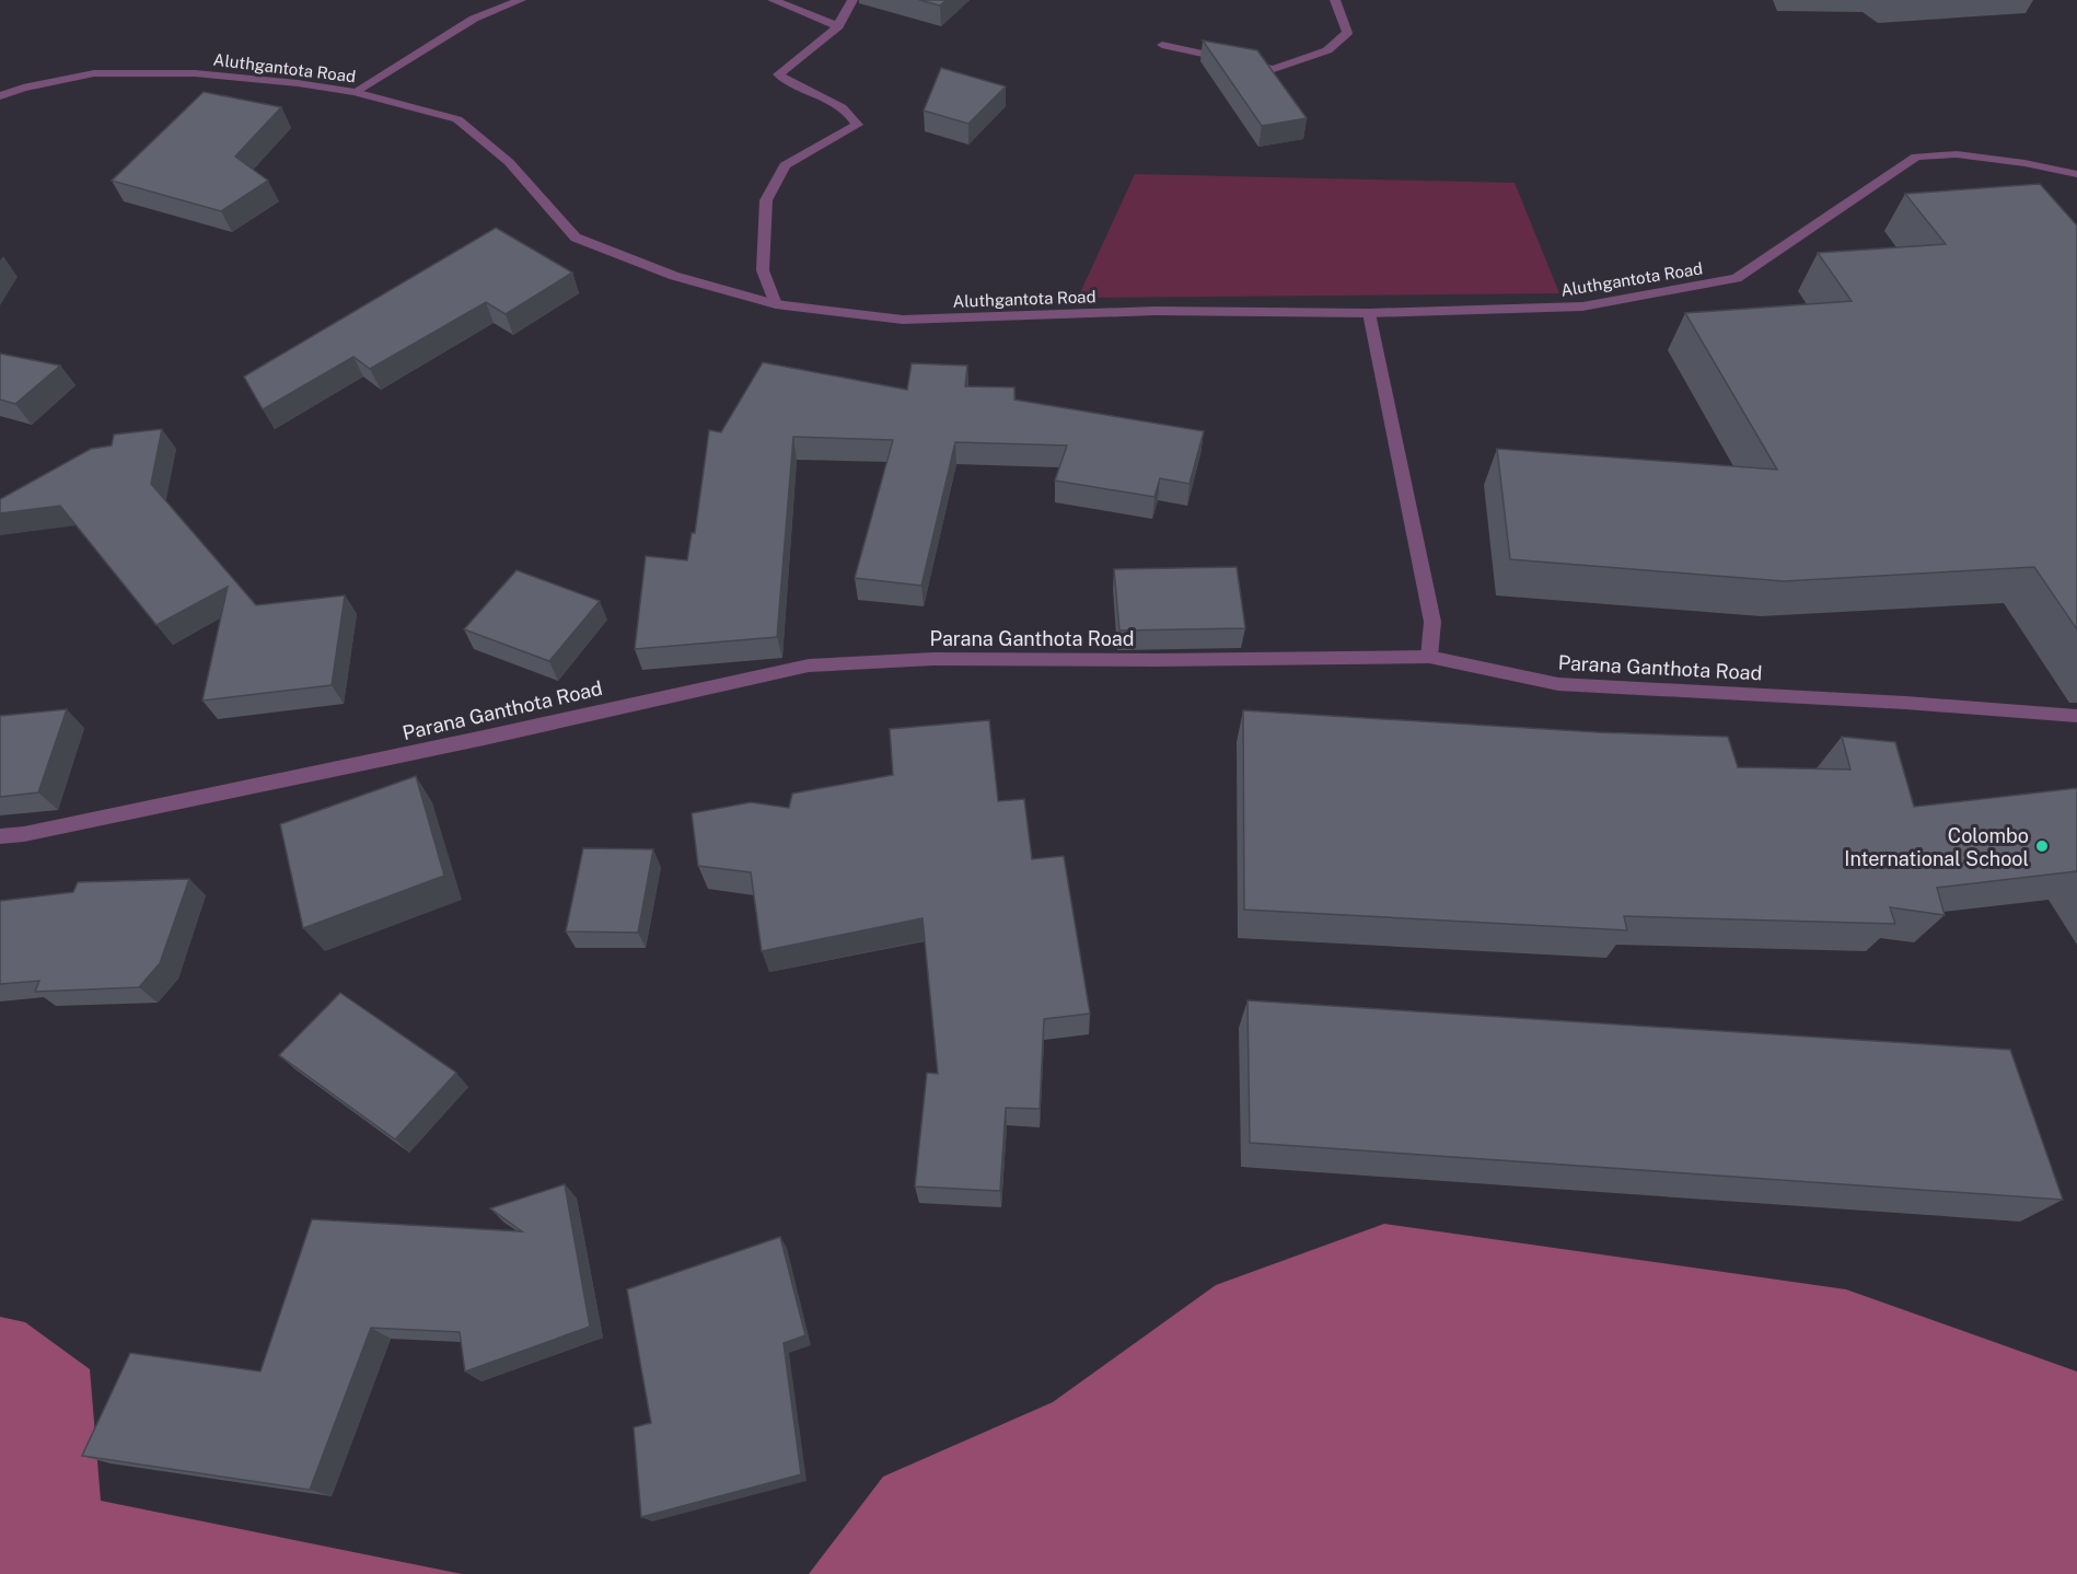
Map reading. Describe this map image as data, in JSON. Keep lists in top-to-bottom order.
{
  "streets": {
    "street": ["Aluthgantota Road", "Parana Ganthota Road"]
  },
  "places": ["Colombo International School"]
}
